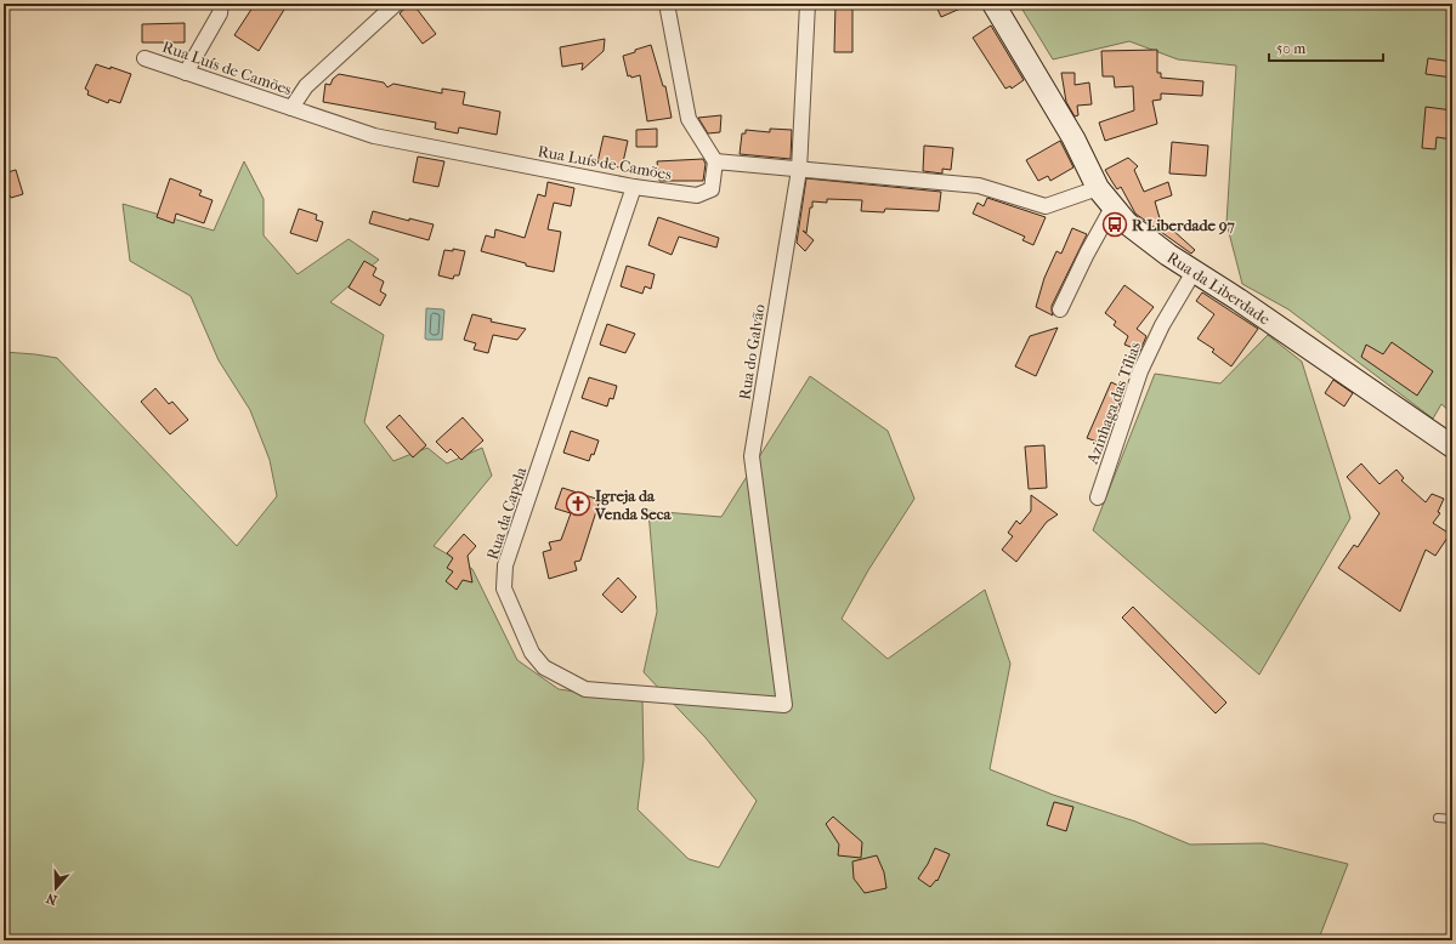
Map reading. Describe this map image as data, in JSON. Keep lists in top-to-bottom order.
{
  "streets": {
    "street": [
      "Rua Luís de Camões",
      "Rua da Liberdade",
      "Rua do Galvão",
      "Azinhaga das Tílias",
      "Rua da Capela"
    ]
  },
  "crossings": [
    ["Rua Luís de Camões", "Rua da Capela"],
    ["Rua da Liberdade", "Azinhaga das Tílias"],
    ["Rua do Galvão", "Rua da Capela"]
  ],
  "places": {
    "bus stop": ["R Liberdade 97"],
    "church": ["Igreja da Venda Seca"]
  },
  "scale_bar": "50 m",
  "north": "bottom"
}
